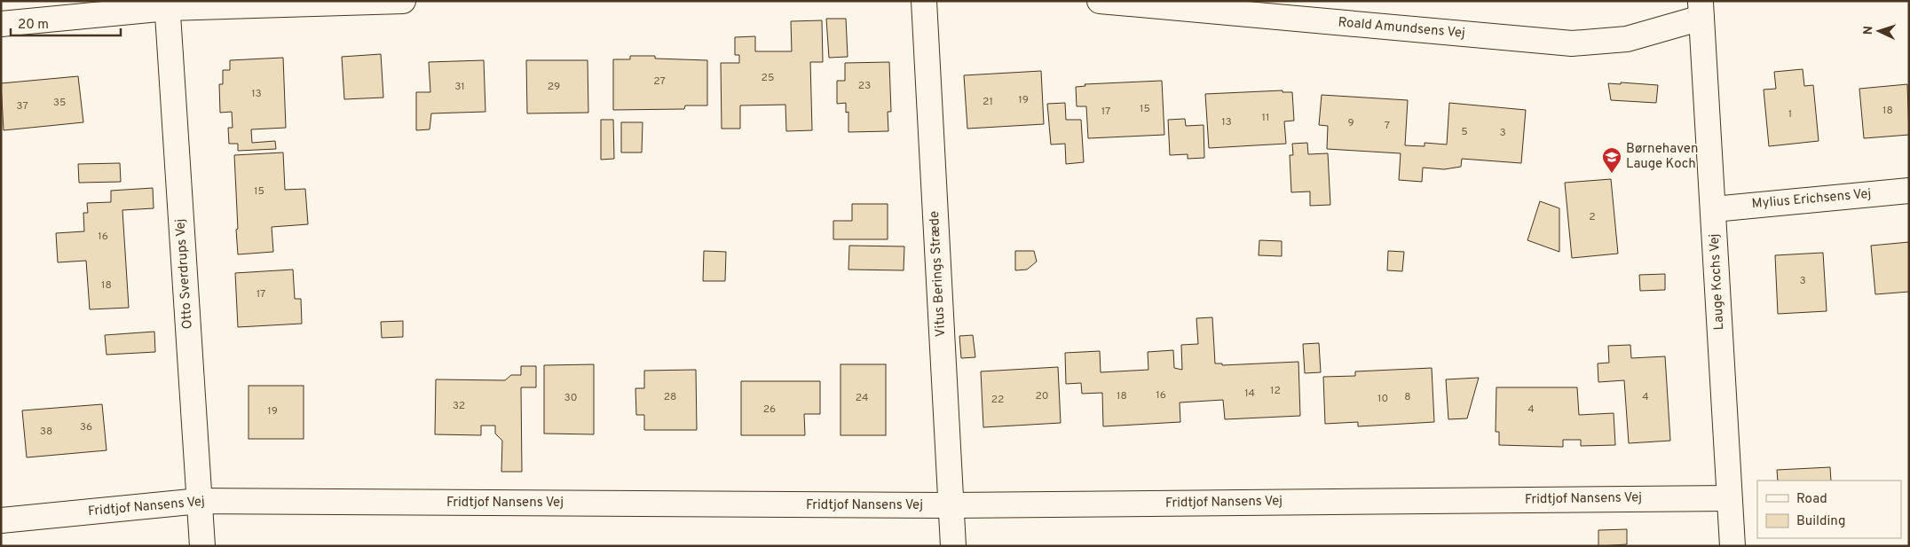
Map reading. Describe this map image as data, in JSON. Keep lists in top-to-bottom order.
{
  "streets": {
    "street": [
      "Roald Amundsens Vej",
      "Mylius Erichsens Vej",
      "Otto Sverdrups Vej",
      "Vitus Berings Stræde",
      "Lauge Kochs Vej",
      "Fridtjof Nansens Vej"
    ]
  },
  "crossings": [
    ["Roald Amundsens Vej", "Lauge Kochs Vej"],
    ["Mylius Erichsens Vej", "Lauge Kochs Vej"],
    ["Otto Sverdrups Vej", "Fridtjof Nansens Vej"],
    ["Vitus Berings Stræde", "Fridtjof Nansens Vej"],
    ["Lauge Kochs Vej", "Fridtjof Nansens Vej"]
  ],
  "places": {
    "school or university": ["Børnehaven Lauge Koch"]
  },
  "house_numbers": [
    "25",
    "27",
    "23",
    "31",
    "29",
    "13",
    "19",
    "21",
    "35",
    "37",
    "15",
    "18",
    "17",
    "1",
    "11",
    "13",
    "9",
    "7",
    "5",
    "3",
    "15",
    "2",
    "16",
    "3",
    "18",
    "17",
    "12",
    "14",
    "16",
    "20",
    "18",
    "28",
    "8",
    "4",
    "30",
    "24",
    "10",
    "22",
    "32",
    "26",
    "4",
    "19",
    "36",
    "38"
  ],
  "legend": ["Road", "Building"],
  "scale_bar": "20 m",
  "north": "left"
}
